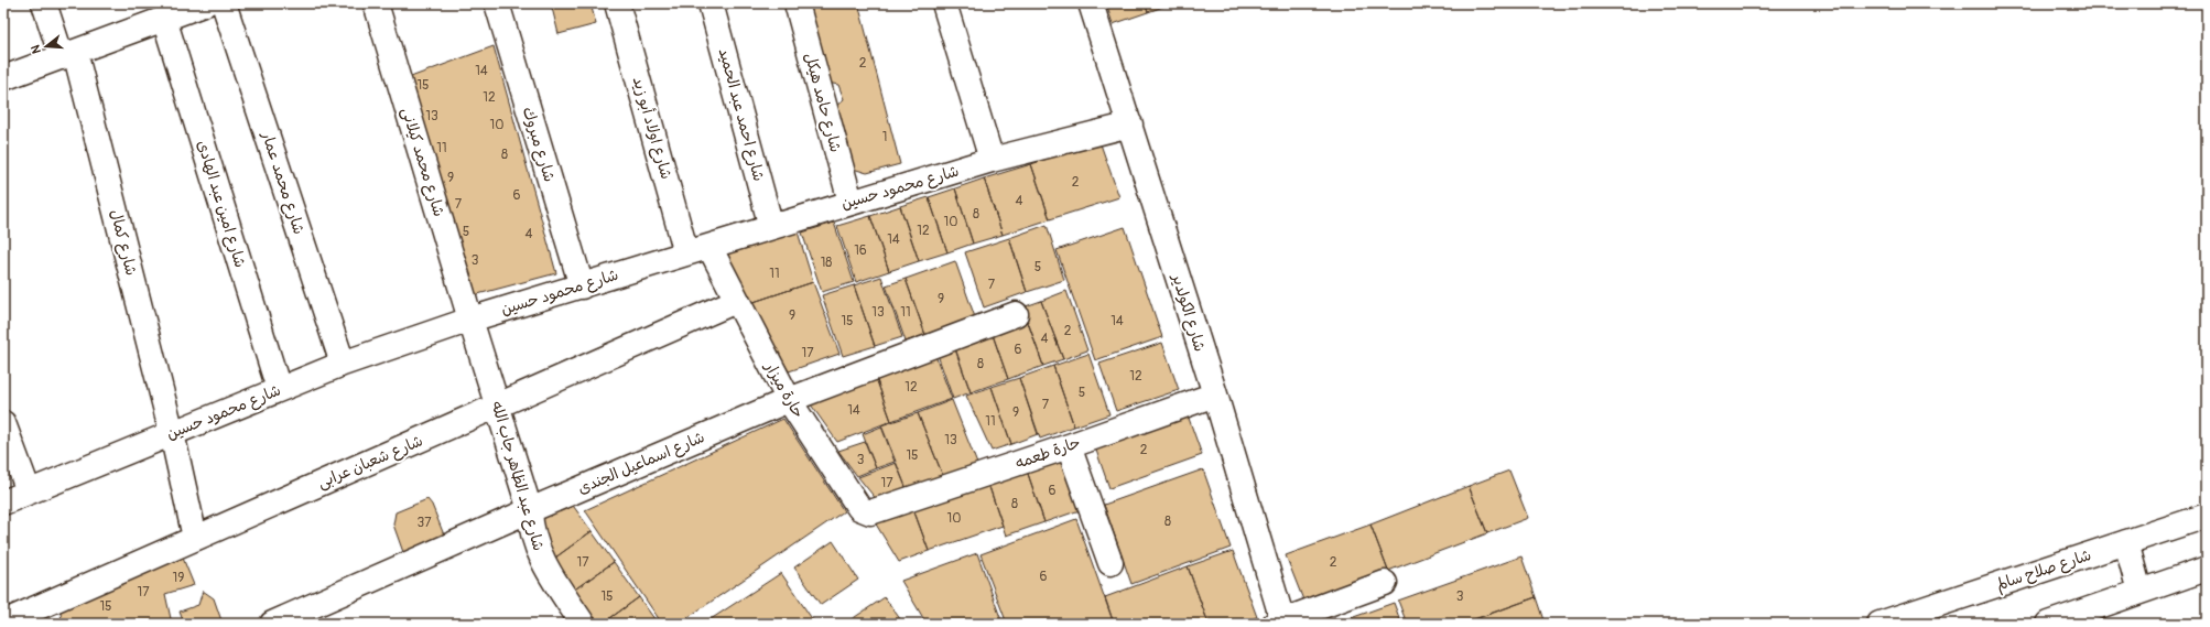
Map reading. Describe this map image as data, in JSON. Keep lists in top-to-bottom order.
{
  "streets": {
    "main road": [
      "شارع حامد هيكل",
      "شارع احمد عبد الحميد",
      "شارع اولاد أبو زيد",
      "شارع مبروك",
      "شارع محمد كيلانى",
      "شارع محمد عمار",
      "شارع محمود حسين",
      "شارع امين عبد الهادى",
      "شارع كمال",
      "شارع الكولدير",
      "حارة ميزار",
      "حارة طعمه",
      "شارع شعبان عرابى",
      "شارع اسماعيل الجندى",
      "شارع عبد الظاهر جاب الله",
      "شارع صلاح سالم"
    ]
  },
  "crossings": [
    ["شارع حامد هيكل", "شارع محمود حسين"],
    ["شارع احمد عبد الحميد", "شارع محمود حسين"],
    ["شارع اولاد أبو زيد", "شارع محمود حسين"],
    ["شارع مبروك", "شارع محمود حسين"],
    ["شارع محمد كيلانى", "شارع محمود حسين"],
    ["شارع محمد كيلانى", "شارع عبد الظاهر جاب الله"],
    ["شارع محمد عمار", "شارع محمود حسين"],
    ["شارع محمود حسين", "شارع امين عبد الهادى"],
    ["شارع محمود حسين", "شارع كمال"],
    ["شارع محمود حسين", "شارع الكولدير"],
    ["شارع محمود حسين", "حارة ميزار"],
    ["شارع محمود حسين", "شارع عبد الظاهر جاب الله"],
    ["شارع كمال", "شارع شعبان عرابى"],
    ["شارع الكولدير", "حارة طعمه"],
    ["حارة ميزار", "حارة طعمه"],
    ["حارة ميزار", "شارع شعبان عرابى"],
    ["حارة ميزار", "شارع اسماعيل الجندى"],
    ["شارع شعبان عرابى", "شارع عبد الظاهر جاب الله"],
    ["شارع اسماعيل الجندى", "شارع عبد الظاهر جاب الله"]
  ],
  "house_numbers": [
    "2",
    "14",
    "15",
    "12",
    "13",
    "10",
    "1",
    "11",
    "8",
    "9",
    "2",
    "6",
    "4",
    "7",
    "8",
    "10",
    "12",
    "5",
    "4",
    "14",
    "16",
    "3",
    "18",
    "5",
    "11",
    "7",
    "9",
    "13",
    "11",
    "9",
    "15",
    "14",
    "2",
    "4",
    "6",
    "17",
    "8",
    "12",
    "12",
    "5",
    "7",
    "14",
    "9",
    "11",
    "13",
    "2",
    "15",
    "3",
    "17",
    "6",
    "8",
    "10",
    "8",
    "37",
    "17",
    "2",
    "6",
    "19",
    "17",
    "15",
    "3",
    "15"
  ],
  "north": "left"
}
